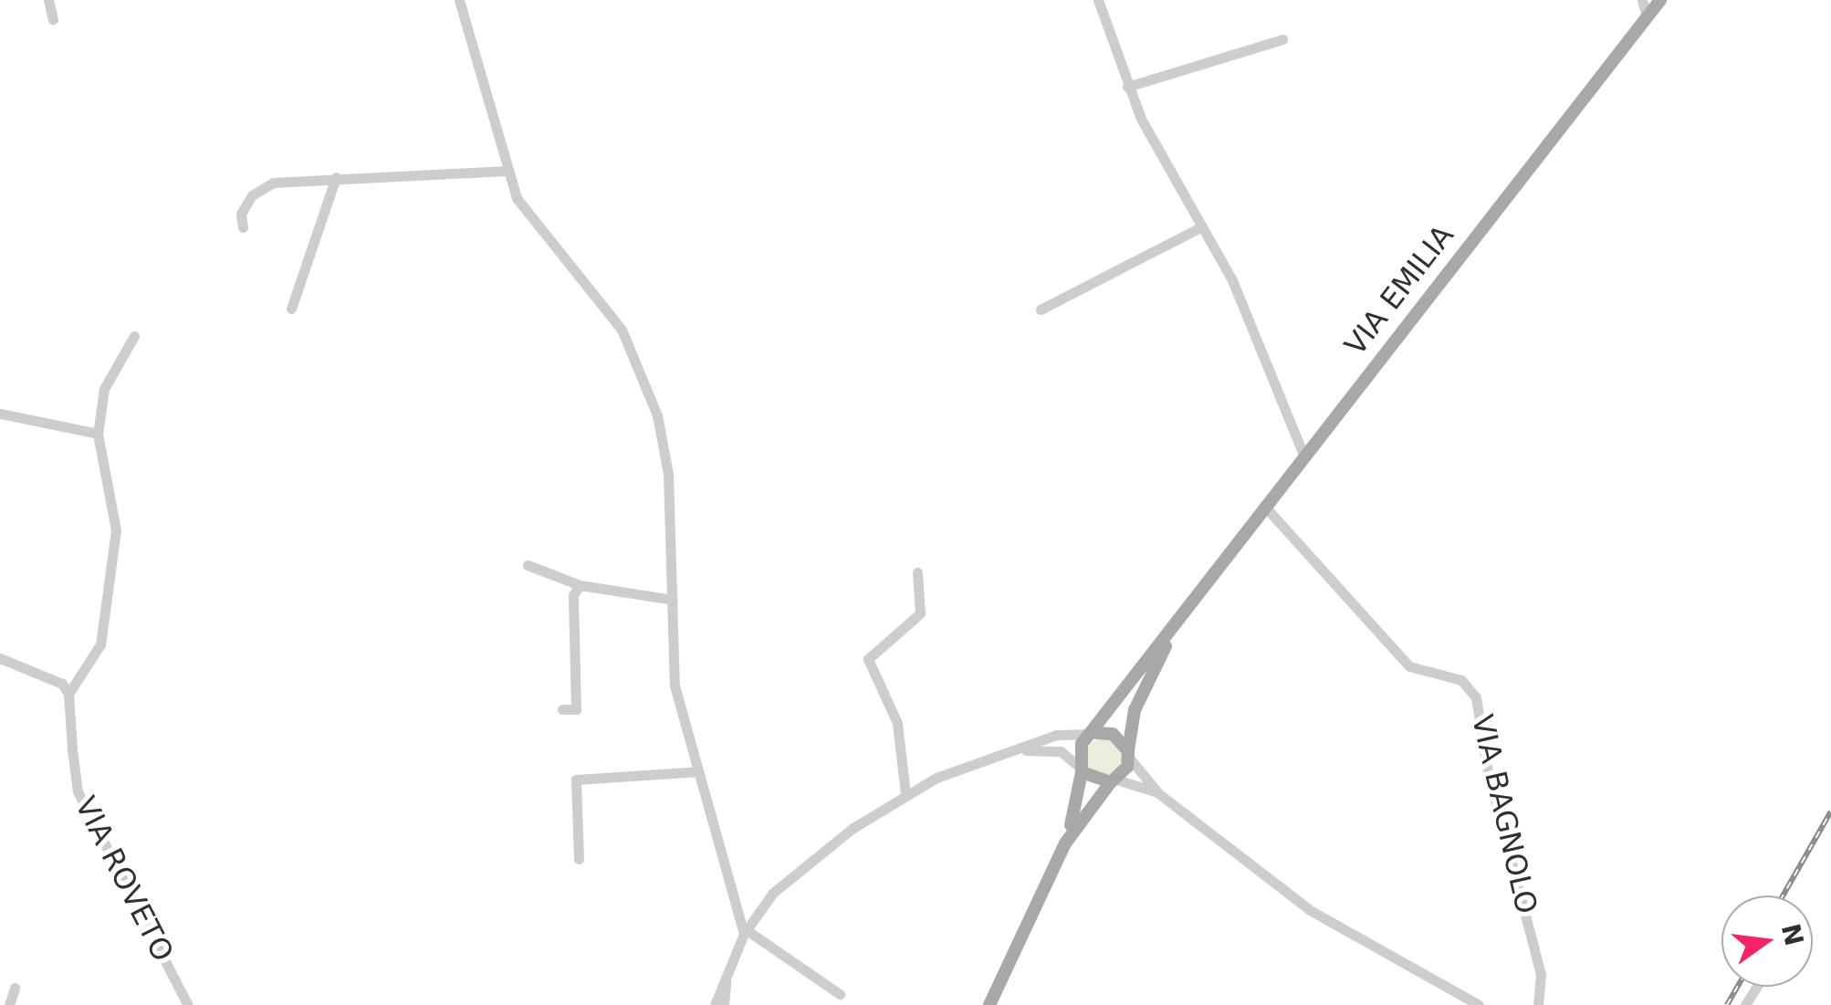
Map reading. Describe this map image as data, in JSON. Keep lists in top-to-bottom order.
{
  "streets": {
    "main road": ["VIA EMILIA"],
    "street": ["VIA BAGNOLO", "VIA ROVETO"]
  },
  "crossings": [
    ["VIA EMILIA", "VIA BAGNOLO"]
  ],
  "north": "right"
}
